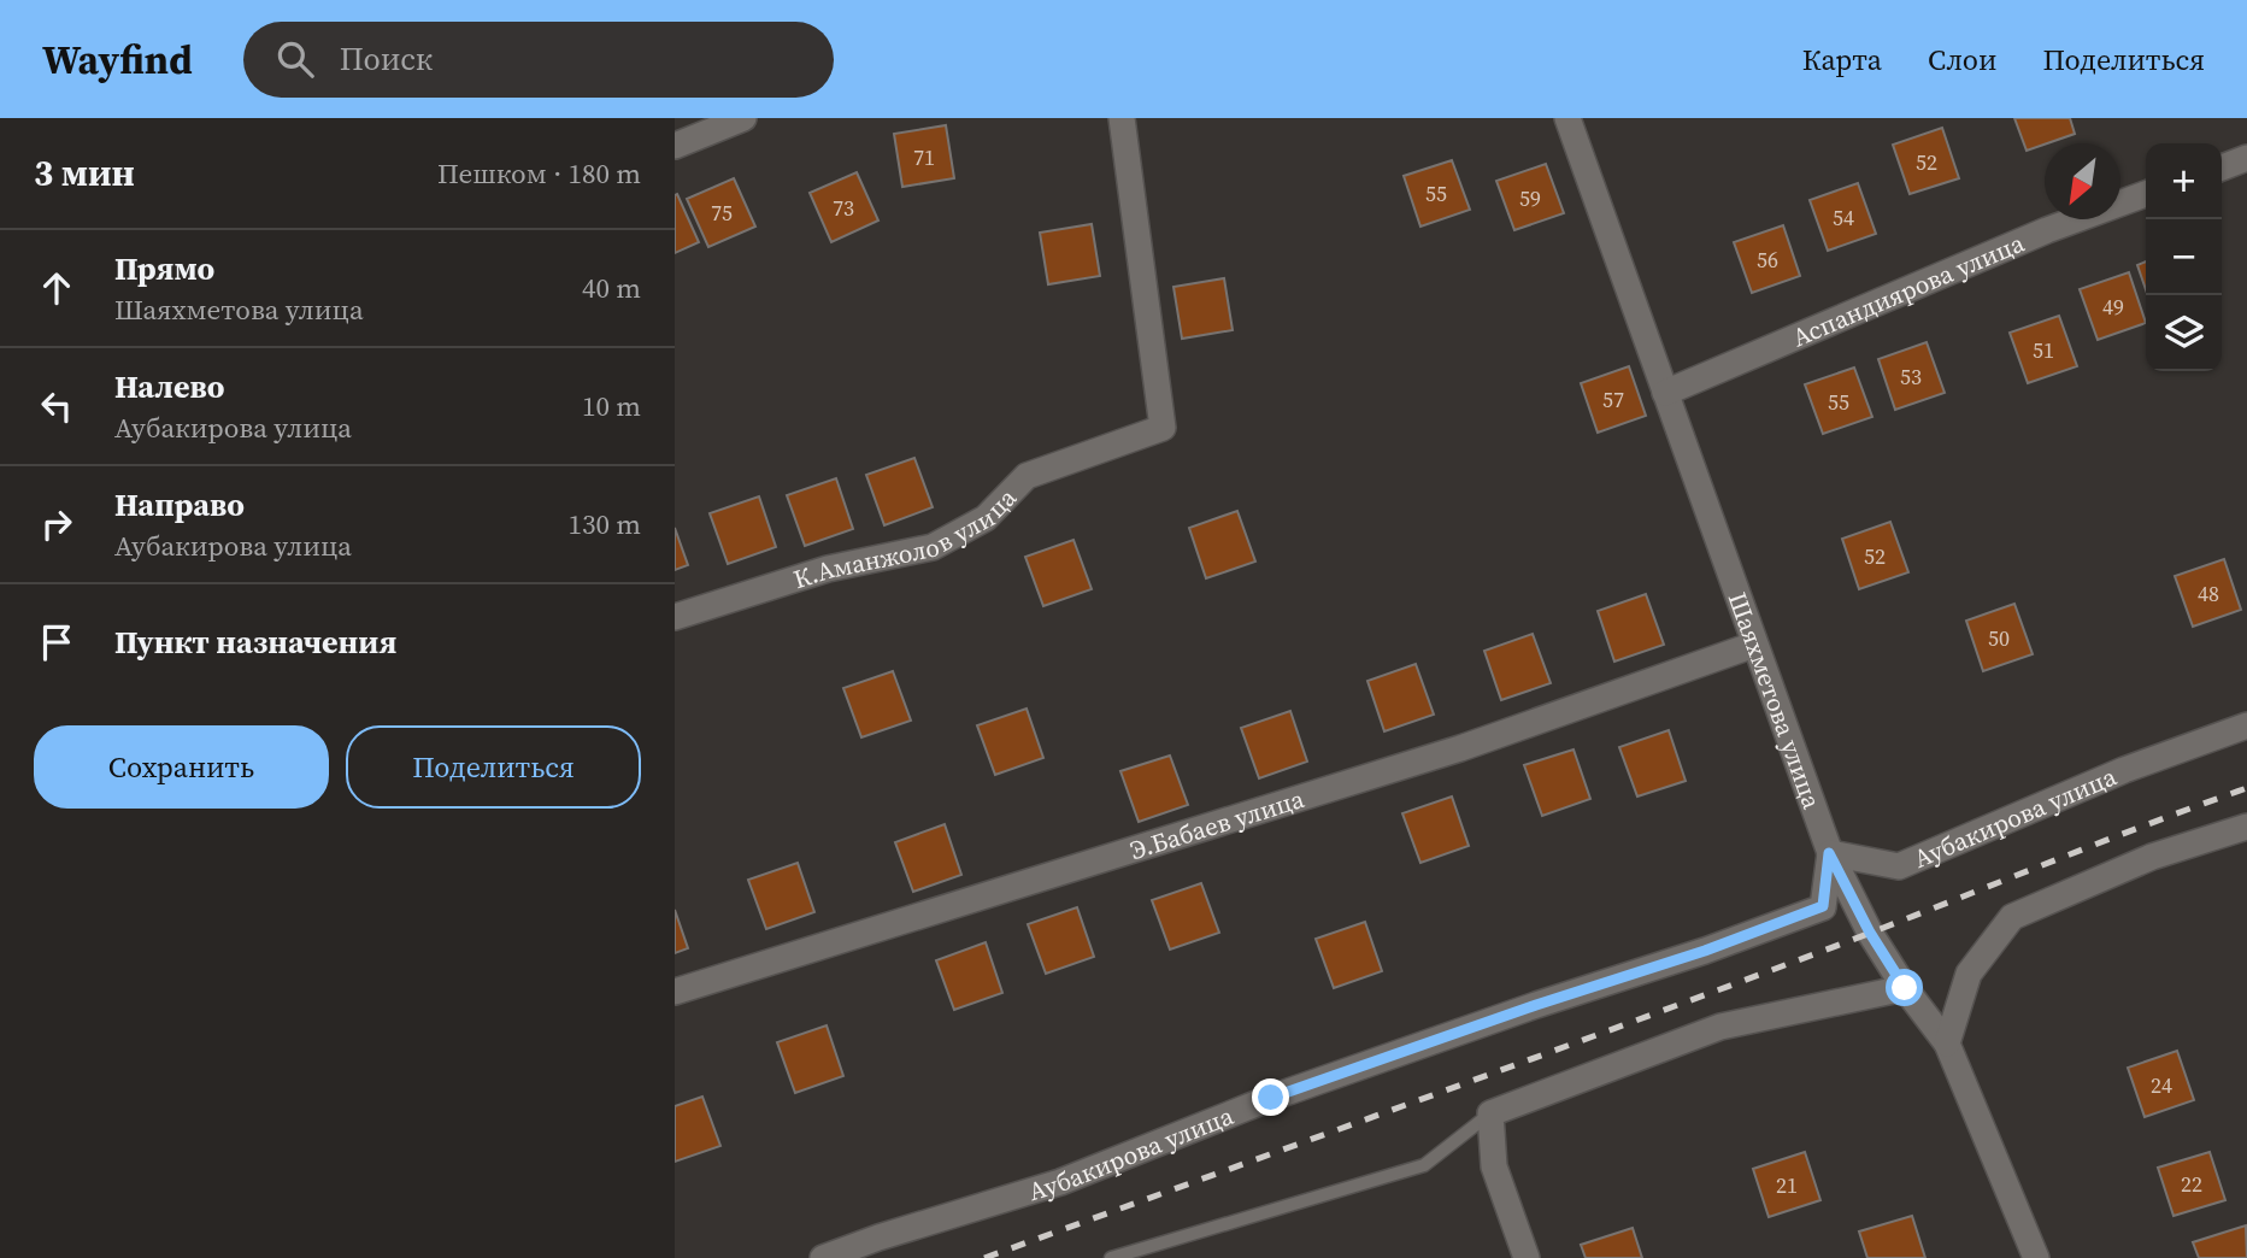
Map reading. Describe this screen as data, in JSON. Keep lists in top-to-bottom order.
{
  "streets": {
    "street": [
      "Аспандиярова улица",
      "К.Аманжолов улица",
      "Шаяхметова улица",
      "Аубакирова улица",
      "Э.Бабаев улица"
    ]
  },
  "crossings": [
    ["Аспандиярова улица", "Шаяхметова улица"],
    ["Шаяхметова улица", "Аубакирова улица"],
    ["Шаяхметова улица", "Э.Бабаев улица"]
  ],
  "house_numbers": [
    "71",
    "52",
    "55",
    "59",
    "73",
    "75",
    "54",
    "56",
    "49",
    "51",
    "53",
    "57",
    "55",
    "52",
    "48",
    "50",
    "24",
    "22",
    "21"
  ],
  "north": "bottom left",
  "page": {
    "header": "Wayfind",
    "search": "Поиск",
    "nav": ["Карта", "Слои", "Поделиться"],
    "heading": ["3 мин", "Пешком · 180 m"],
    "map_buttons": ["+", "−"],
    "list": [
      ["Прямо", "Шаяхметова улица", "40 m"],
      ["Налево", "Аубакирова улица", "10 m"],
      ["Направо", "Аубакирова улица", "130 m"],
      "Пункт назначения"
    ],
    "buttons": ["Сохранить", "Поделиться"]
  }
}
